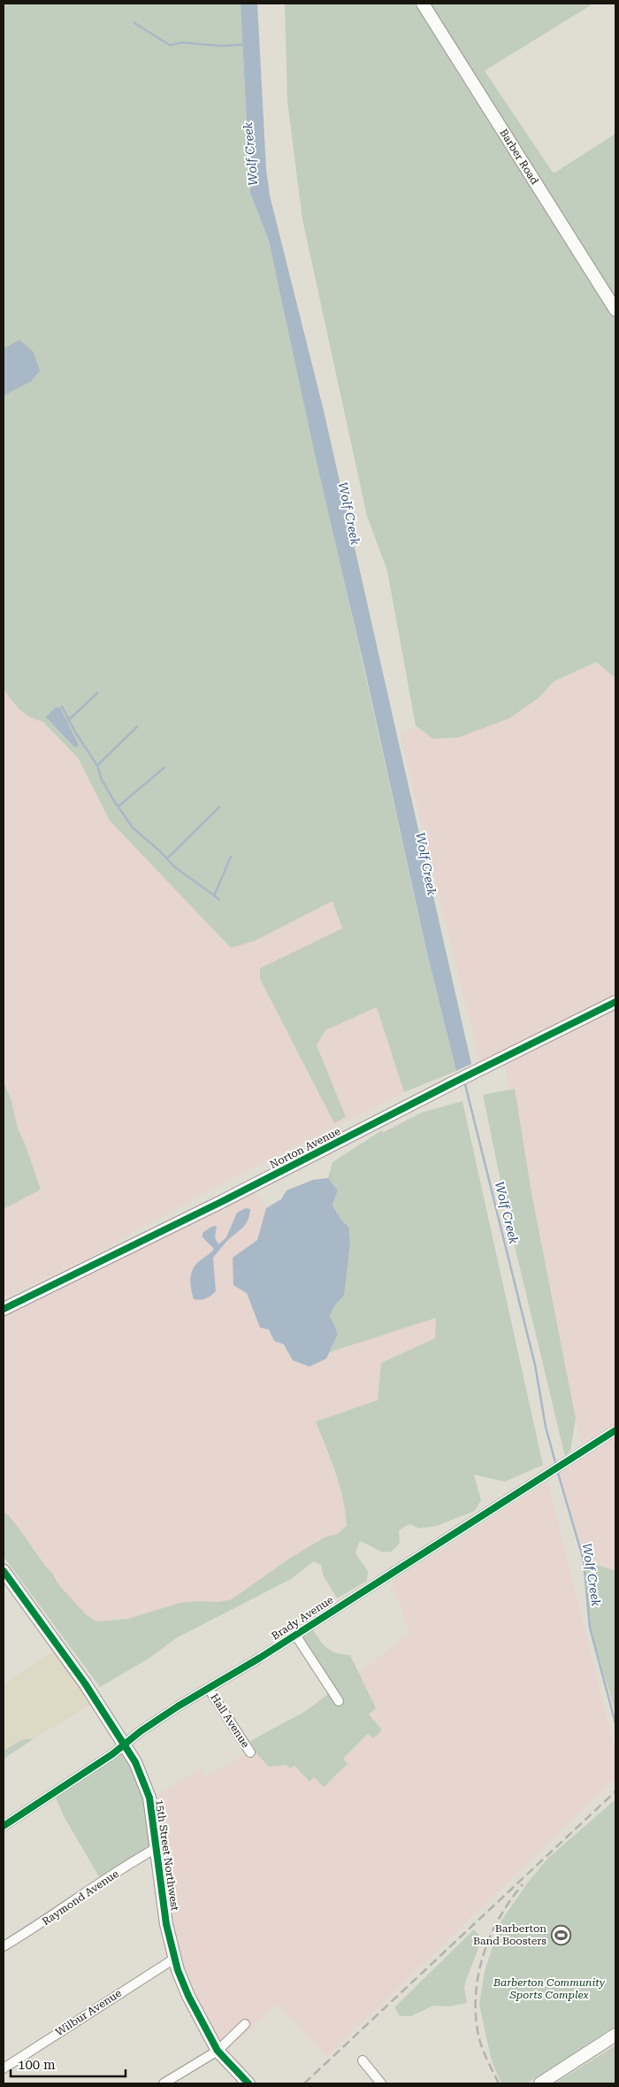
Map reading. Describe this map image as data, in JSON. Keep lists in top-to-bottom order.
{
  "streets": {
    "main road": ["Barber Road", "Norton Avenue", "15th Street Northwest"],
    "street": [
      "Brady Avenue",
      "Hall Avenue",
      "Raymond Avenue",
      "Wilbur Avenue"
    ]
  },
  "crossings": [
    ["Brady Avenue", "Hall Avenue"],
    ["Brady Avenue", "15th Street Northwest"],
    ["15th Street Northwest", "Raymond Avenue"],
    ["15th Street Northwest", "Wilbur Avenue"]
  ],
  "water": ["Wolf Creek"],
  "parks": ["Barberton Community Sports Complex"],
  "places": {
    "sports": ["Barberton Band Boosters"]
  },
  "scale_bar": "100 m"
}
